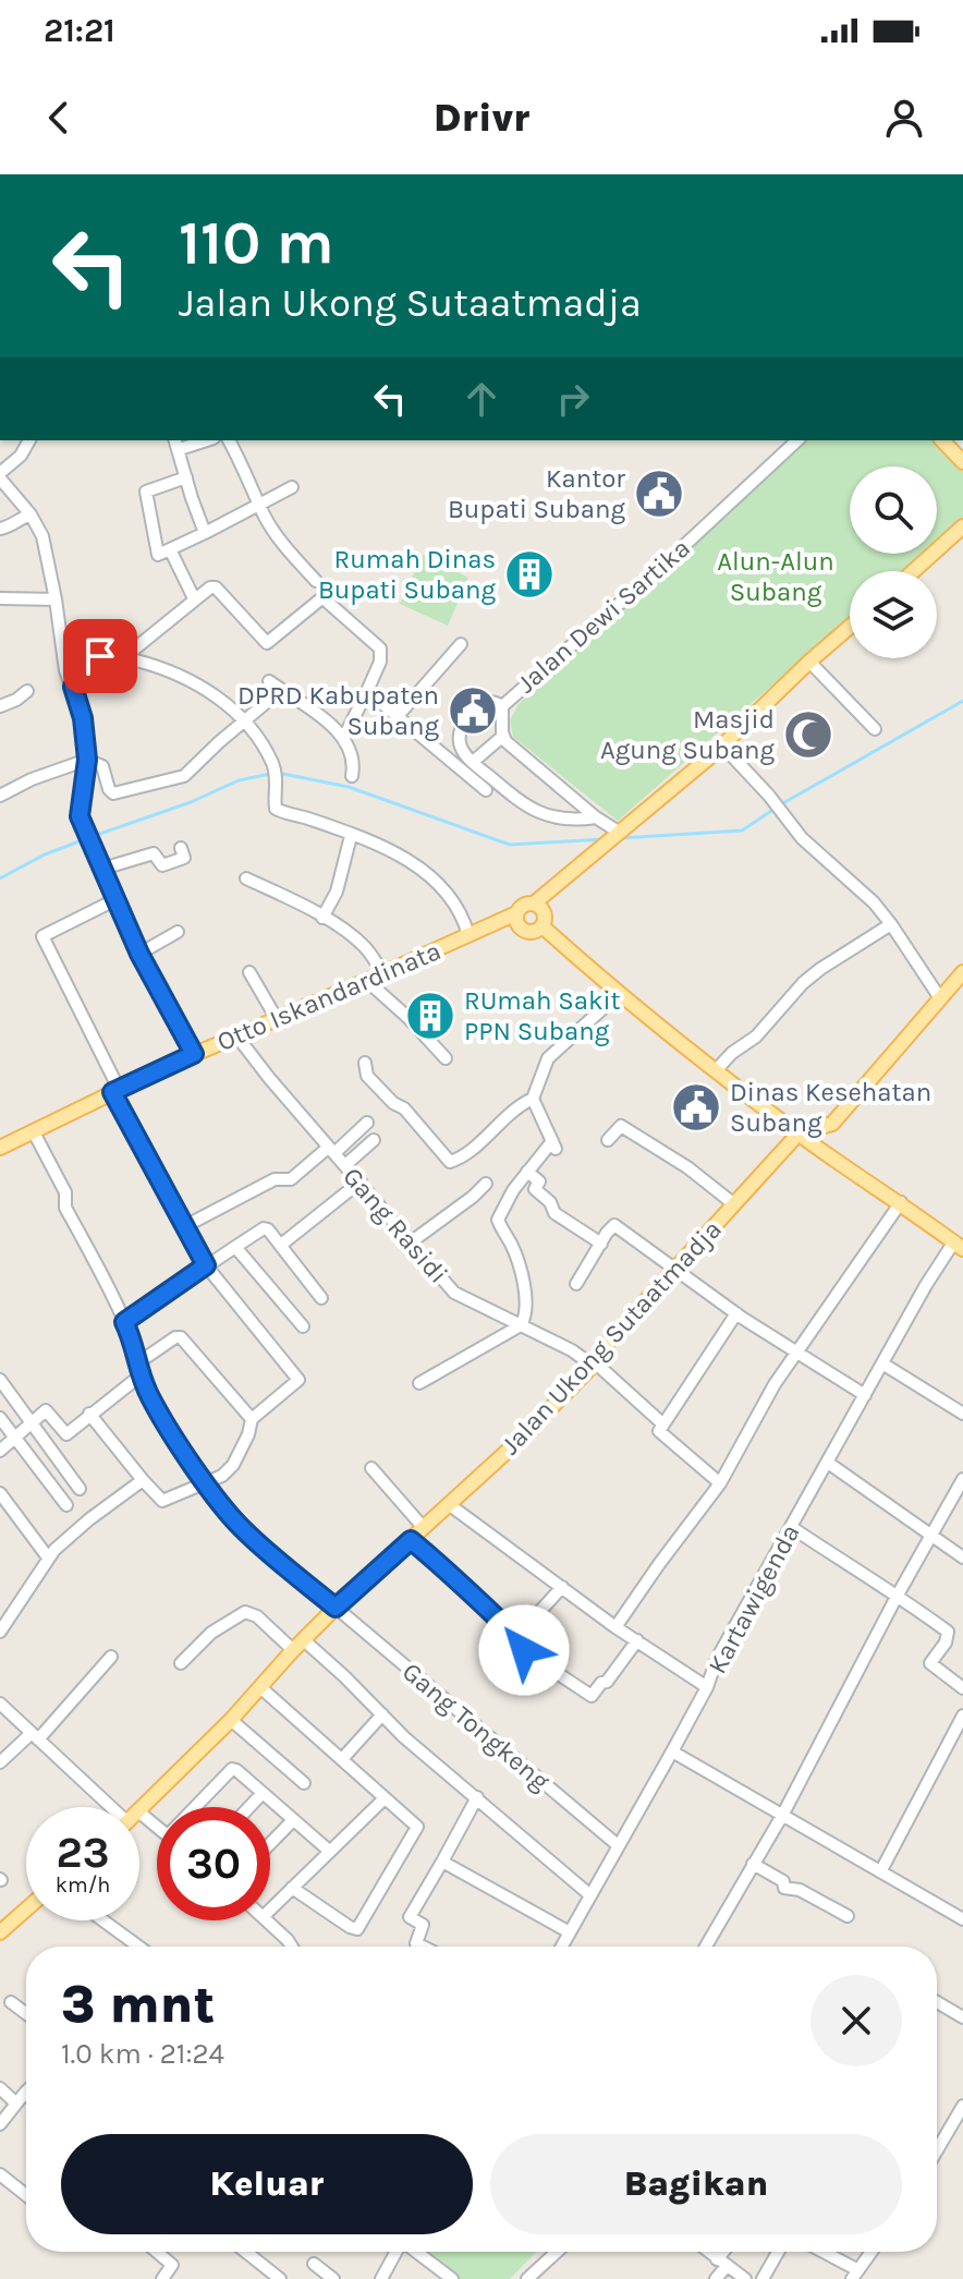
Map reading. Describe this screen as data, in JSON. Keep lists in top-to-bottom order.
{
  "streets": {
    "main road": ["Otto Iskandardinata", "Jalan Ukong Sutaatmadja"],
    "street": [
      "Jalan Dewi Sartika",
      "Gang Rasidi",
      "Kartawigenda",
      "Gang Tongkeng"
    ]
  },
  "crossings": [
    ["Otto Iskandardinata", "Gang Rasidi"],
    ["Otto Iskandardinata", "Gang Tongkeng"],
    ["Gang Rasidi", "Jalan Ukong Sutaatmadja"],
    ["Jalan Ukong Sutaatmadja", "Gang Tongkeng"],
    ["Kartawigenda", "Gang Tongkeng"]
  ],
  "parks": ["Alun-Alun Subang"],
  "places": {
    "public building": ["Kantor Bupati Subang", "DPRD Kabupaten Subang", "Dinas Kesehatan Subang"],
    "building": ["Rumah Dinas Bupati Subang", "RUmah Sakit PPN Subang"],
    "mosque": ["Masjid Agung Subang"]
  },
  "page": {
    "status": "21:21",
    "header": "Drivr",
    "turn": ["110 m", "Jalan Ukong Sutaatmadja"],
    "speed": "23 km/h",
    "limit": "30",
    "heading": ["3 mnt", "1.0 km · 21:24"],
    "buttons": ["Keluar", "Bagikan"]
  }
}
